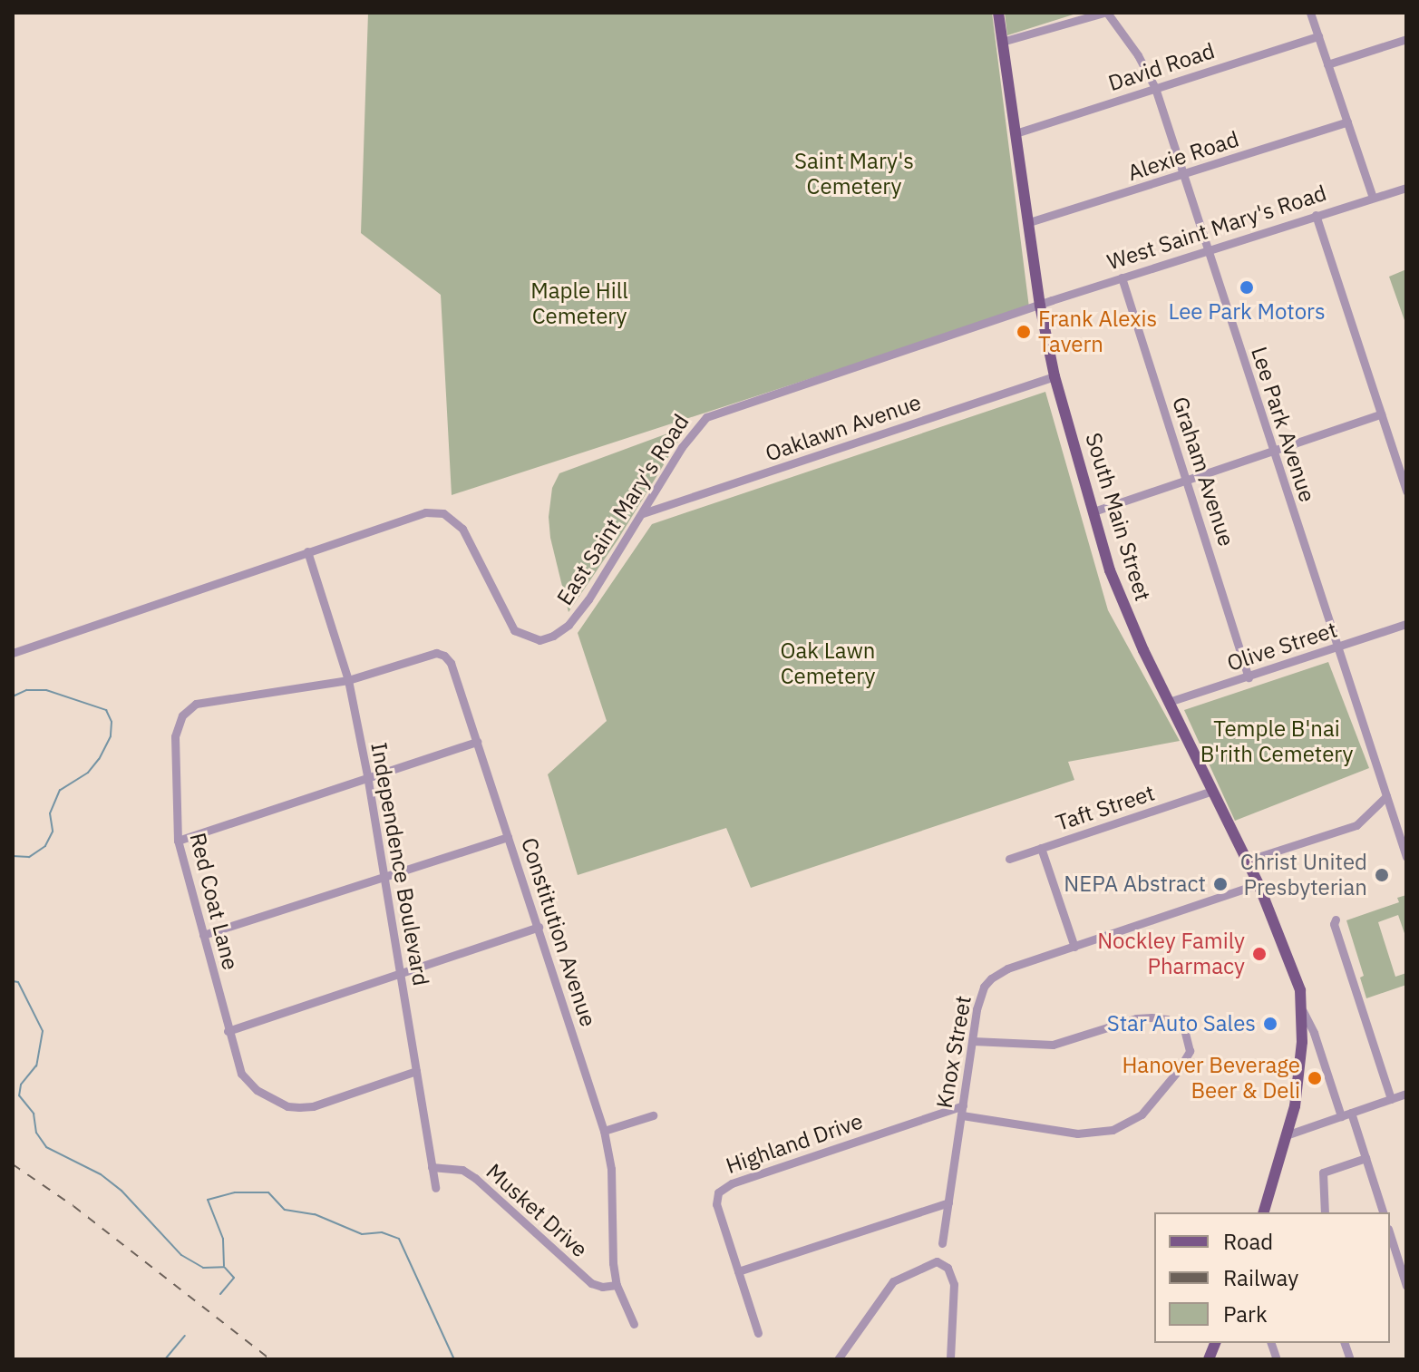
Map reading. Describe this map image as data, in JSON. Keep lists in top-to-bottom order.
{
  "streets": {
    "main road": ["South Main Street"],
    "street": [
      "David Road",
      "Alexie Road",
      "West Saint Mary's Road",
      "Lee Park Avenue",
      "Oaklawn Avenue",
      "Graham Avenue",
      "East Saint Mary's Road",
      "Olive Street",
      "Taft Street",
      "Independence Boulevard",
      "Red Coat Lane",
      "Constitution Avenue",
      "Knox Street",
      "Highland Drive",
      "Musket Drive"
    ]
  },
  "crossings": [
    ["David Road", "Lee Park Avenue"],
    ["David Road", "South Main Street"],
    ["Alexie Road", "Lee Park Avenue"],
    ["Alexie Road", "South Main Street"],
    ["West Saint Mary's Road", "Lee Park Avenue"],
    ["West Saint Mary's Road", "Graham Avenue"],
    ["West Saint Mary's Road", "East Saint Mary's Road"],
    ["West Saint Mary's Road", "South Main Street"],
    ["Lee Park Avenue", "Olive Street"],
    ["Oaklawn Avenue", "East Saint Mary's Road"],
    ["Oaklawn Avenue", "South Main Street"],
    ["Graham Avenue", "Olive Street"],
    ["East Saint Mary's Road", "South Main Street"],
    ["East Saint Mary's Road", "Independence Boulevard"],
    ["South Main Street", "Olive Street"],
    ["South Main Street", "Taft Street"],
    ["South Main Street", "Knox Street"],
    ["Independence Boulevard", "Red Coat Lane"],
    ["Independence Boulevard", "Constitution Avenue"],
    ["Independence Boulevard", "Musket Drive"],
    ["Red Coat Lane", "Constitution Avenue"],
    ["Constitution Avenue", "Musket Drive"],
    ["Knox Street", "Highland Drive"]
  ],
  "parks": [
    "Saint Mary's Cemetery",
    "Maple Hill Cemetery",
    "Oak Lawn Cemetery",
    "Temple B'nai B'rith Cemetery"
  ],
  "places": [
    "Lee Park Motors",
    "Frank Alexis Tavern",
    "Christ United Presbyterian",
    "NEPA Abstract",
    "Nockley Family Pharmacy",
    "Star Auto Sales",
    "Hanover Beverage Beer & Deli"
  ],
  "legend": ["Road", "Railway", "Park"]
}
